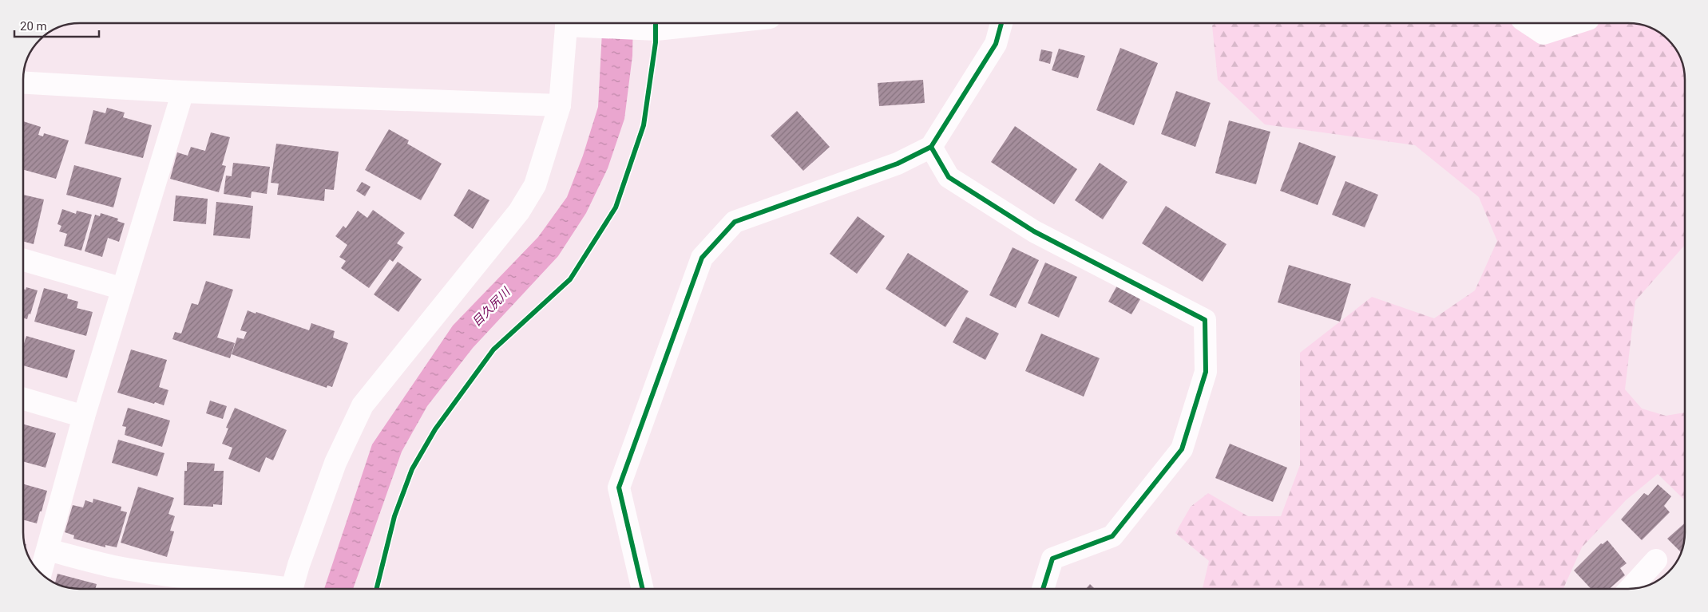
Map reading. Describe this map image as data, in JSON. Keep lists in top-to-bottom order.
{
  "water": ["目久尻川"],
  "scale_bar": "20 m"
}
